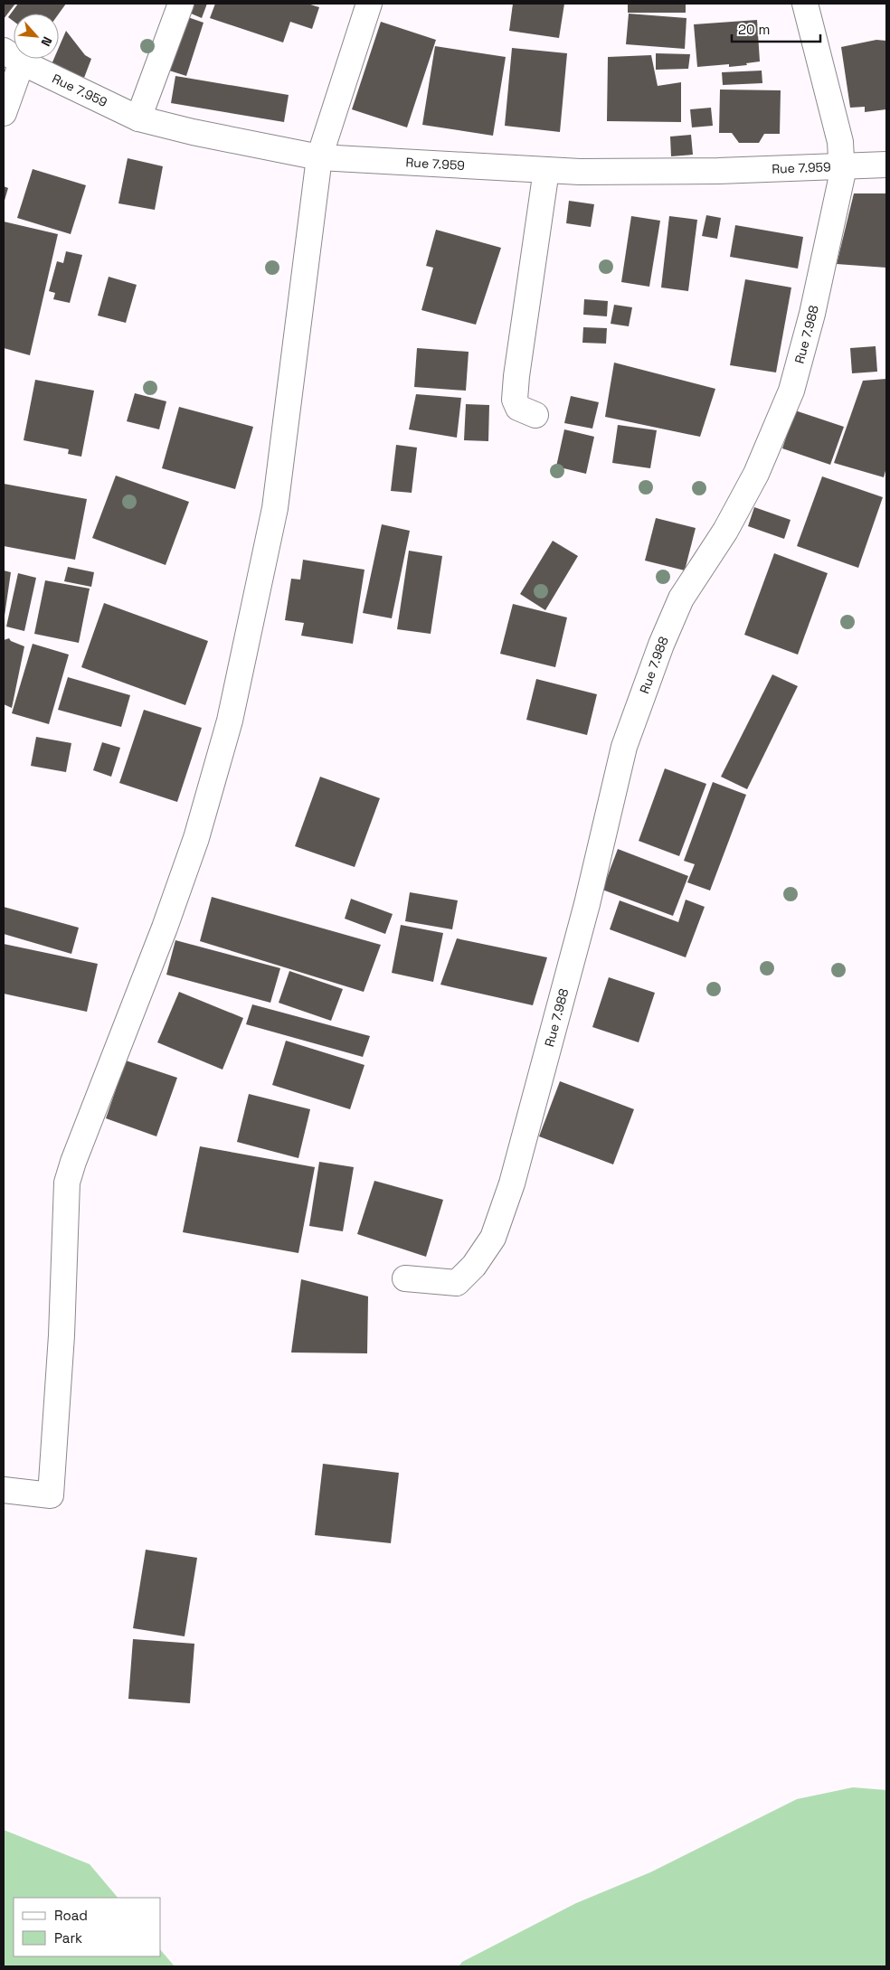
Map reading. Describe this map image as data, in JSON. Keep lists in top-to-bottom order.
{
  "streets": {
    "street": ["Rue 7.959", "Rue 7.988"]
  },
  "crossings": [
    ["Rue 7.959", "Rue 7.988"]
  ],
  "legend": ["Road", "Park"],
  "scale_bar": "20 m",
  "north": "bottom right"
}
